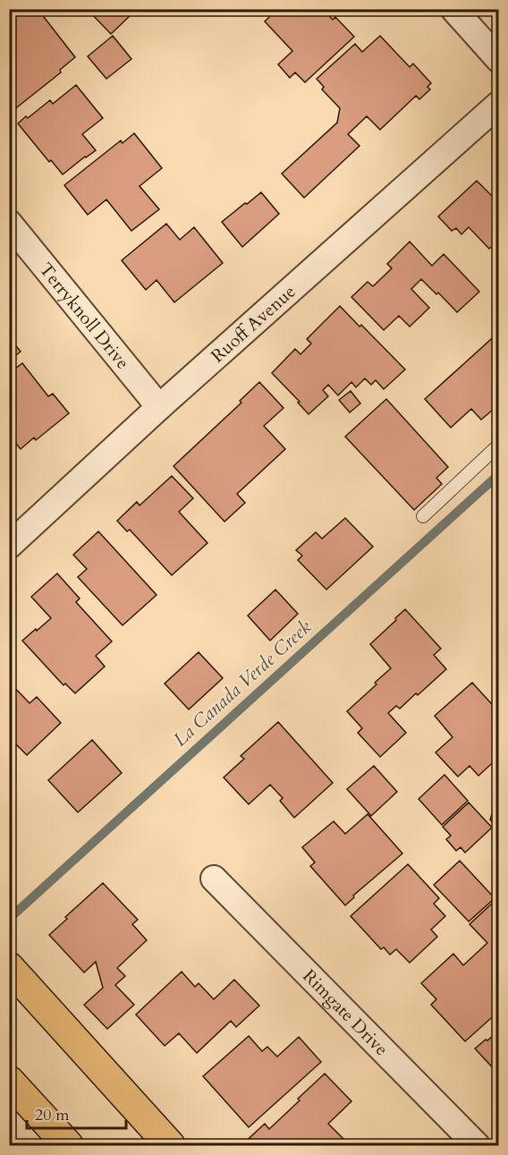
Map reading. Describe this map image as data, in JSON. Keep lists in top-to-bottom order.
{
  "streets": {
    "street": ["Terryknoll Drive", "Ruoff Avenue", "Rimgate Drive"]
  },
  "crossings": [
    ["Terryknoll Drive", "Ruoff Avenue"]
  ],
  "water": ["La Canada Verde Creek"],
  "scale_bar": "20 m"
}
